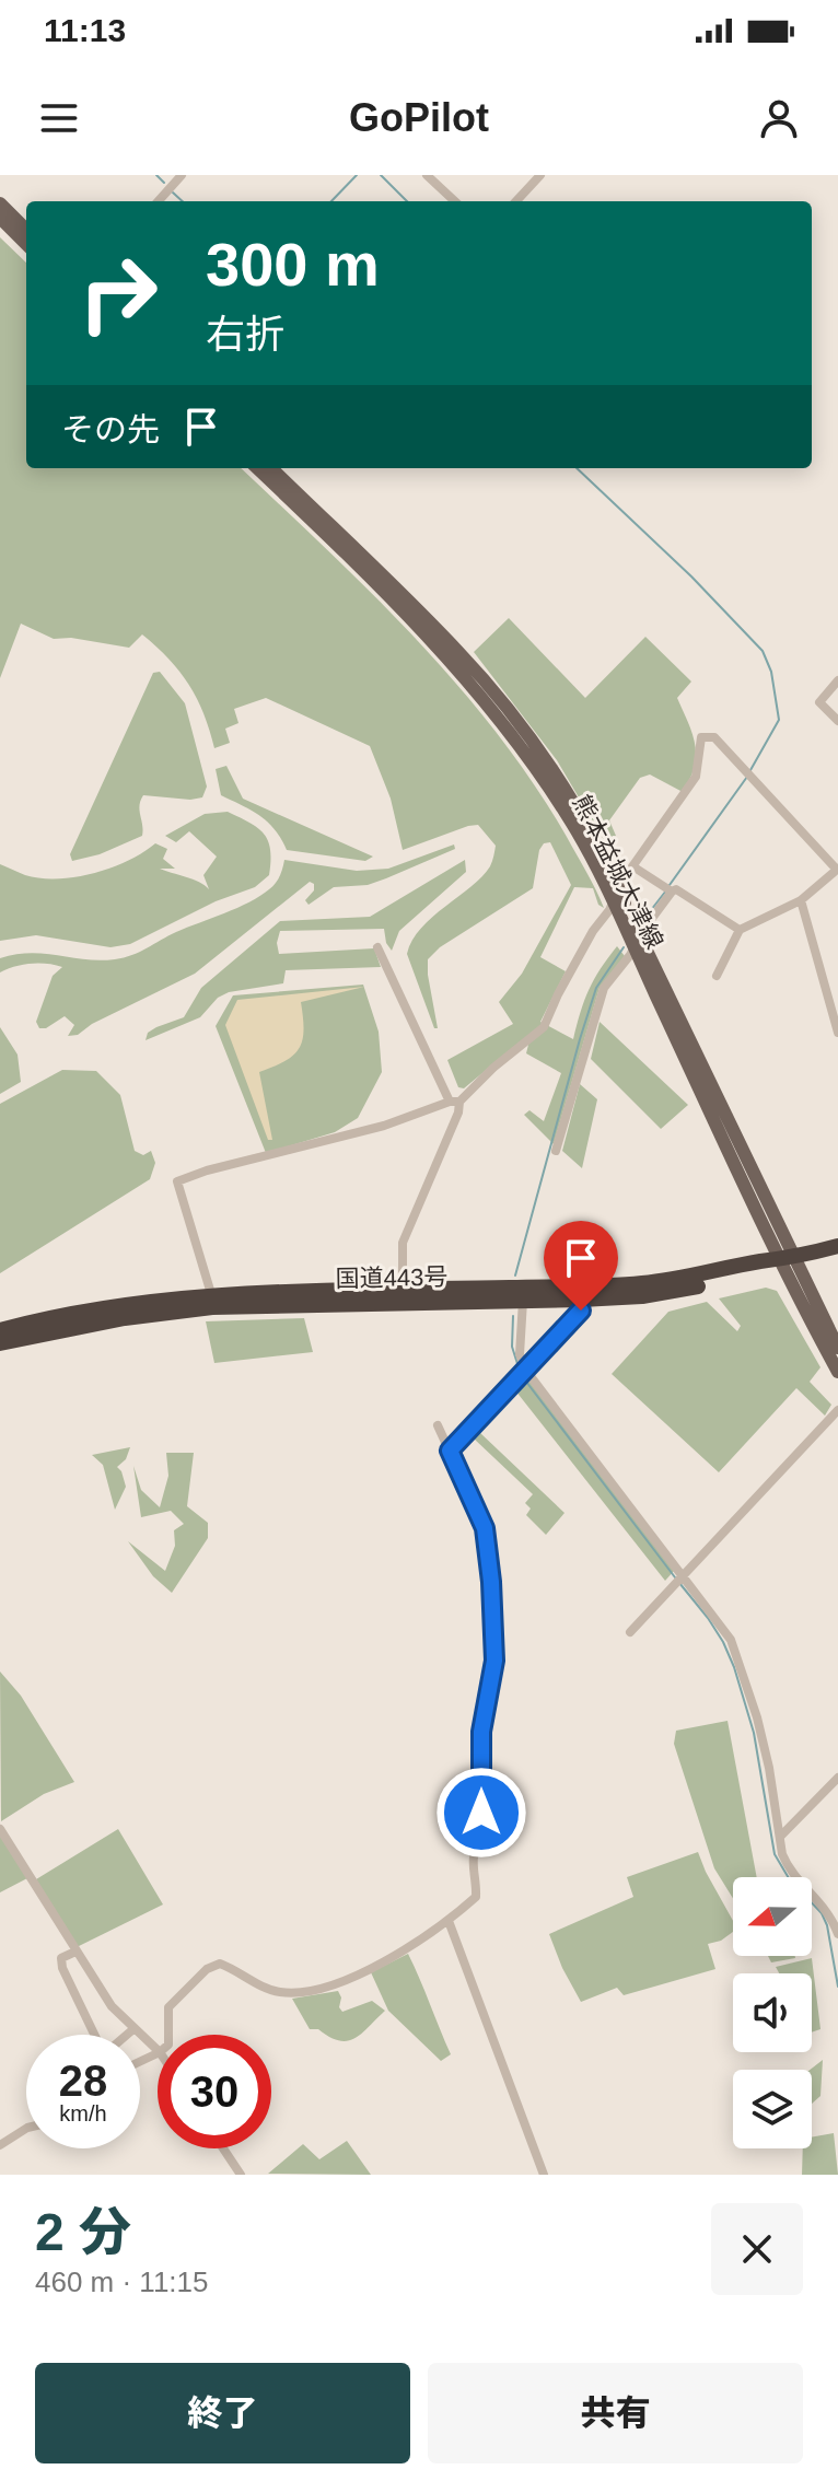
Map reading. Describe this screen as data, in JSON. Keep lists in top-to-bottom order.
{
  "streets": {
    "highway": ["国道443号"],
    "main road": ["熊本益城大津線"]
  },
  "crossings": [
    ["熊本益城大津線", "国道443号"]
  ],
  "north": "left",
  "page": {
    "status": "11:13",
    "header": "GoPilot",
    "turn": ["300 m", "右折"],
    "then": "その先",
    "speed": "28 km/h",
    "limit": "30",
    "heading": ["2 分", "460 m · 11:15"],
    "buttons": ["終了", "共有"]
  }
}
